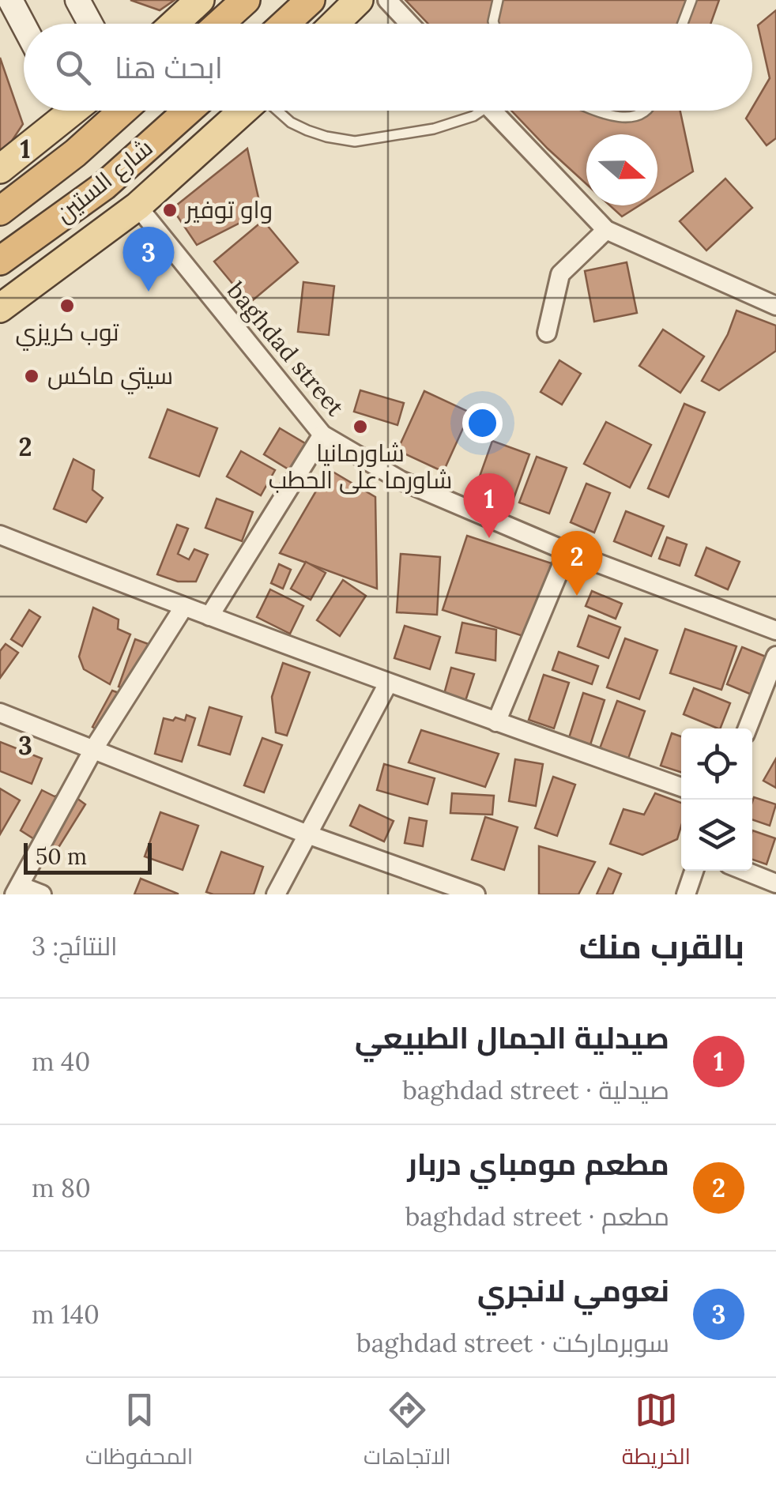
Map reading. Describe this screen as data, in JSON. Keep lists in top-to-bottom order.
{
  "streets": {
    "highway": ["شارع الستين"],
    "street": ["baghdad street"]
  },
  "crossings": [
    ["شارع الستين", "baghdad street"]
  ],
  "places": [
    "واو توفير",
    "توب كريزي",
    "سيتي ماكس",
    "شاورمانيا شاورما على الحطب"
  ],
  "scale_bar": "50 m",
  "north": "right",
  "page": {
    "search": "ابحث هنا",
    "pins": ["3", "1", "2"],
    "scale": "50 m",
    "heading": ["بالقرب منك", "النتائج: 3"],
    "list": [
      {
        "mark": "1",
        "name": "صيدلية الجمال الطبيعي",
        "note": "صيدلية · baghdad street",
        "value": "40 m"
      },
      {
        "mark": "2",
        "name": "مطعم مومباي دربار",
        "note": "مطعم · baghdad street",
        "value": "80 m"
      },
      {
        "mark": "3",
        "name": "نعومي لانجري",
        "note": "سوبرماركت · baghdad street",
        "value": "140 m"
      }
    ],
    "nav": ["الخريطة", "الاتجاهات", "المحفوظات"]
  },
  "grid": {
    "rows": ["1", "2", "3"]
  }
}
